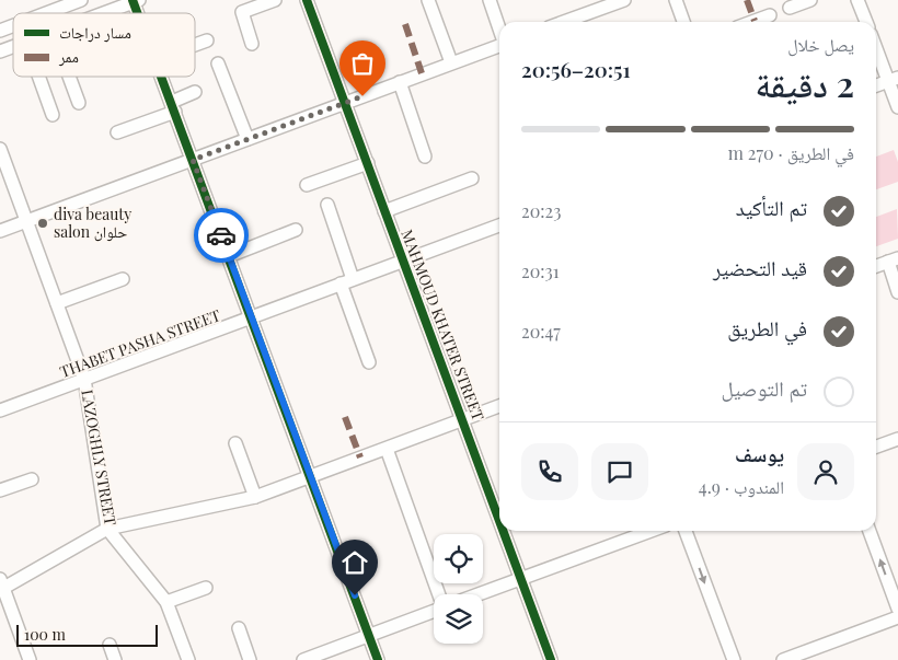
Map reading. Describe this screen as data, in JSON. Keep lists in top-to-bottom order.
{
  "streets": {
    "street": ["MAHMOUD KHATER STREET", "THABET PASHA STREET", "LAZOGHLY STREET"]
  },
  "crossings": [
    ["MAHMOUD KHATER STREET", "THABET PASHA STREET"],
    ["THABET PASHA STREET", "LAZOGHLY STREET"]
  ],
  "places": ["diva beauty salon حلوان"],
  "legend": ["مسار دراجات", "ممر"],
  "scale_bar": "100 m",
  "page": {
    "heading": ["2 دقيقة", "يصل خلال", "20:51–20:56"],
    "panel": ["يوسف", "المندوب · 4.9"],
    "bar": "في الطريق · 270 m",
    "list": [
      ["تم التأكيد", "20:23"],
      ["قيد التحضير", "20:31"],
      ["في الطريق", "20:47"],
      "تم التوصيل"
    ],
    "scale": "100 m"
  }
}
